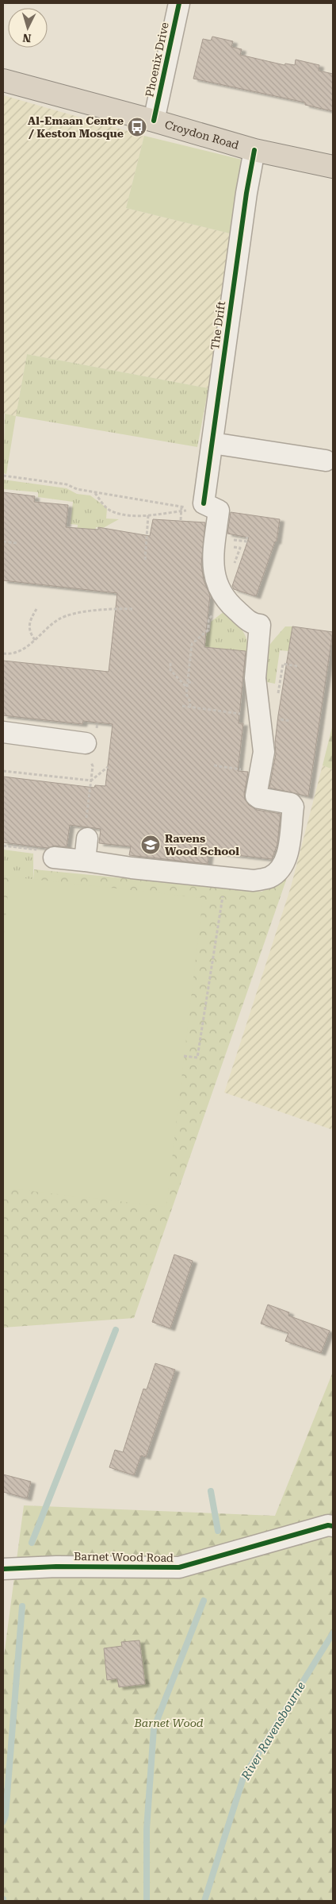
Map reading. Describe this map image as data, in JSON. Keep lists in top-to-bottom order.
{
  "streets": {
    "highway": ["Croydon Road"],
    "street": ["Phoenix Drive", "The Drift", "Barnet Wood Road"]
  },
  "crossings": [
    ["Phoenix Drive", "Croydon Road"],
    ["Croydon Road", "The Drift"]
  ],
  "water": ["River Ravensbourne"],
  "parks": ["Barnet Wood"],
  "places": {
    "bus stop": ["Al-Emaan Centre / Keston Mosque"],
    "school or university": ["Ravens Wood School"]
  },
  "north": "bottom"
}
